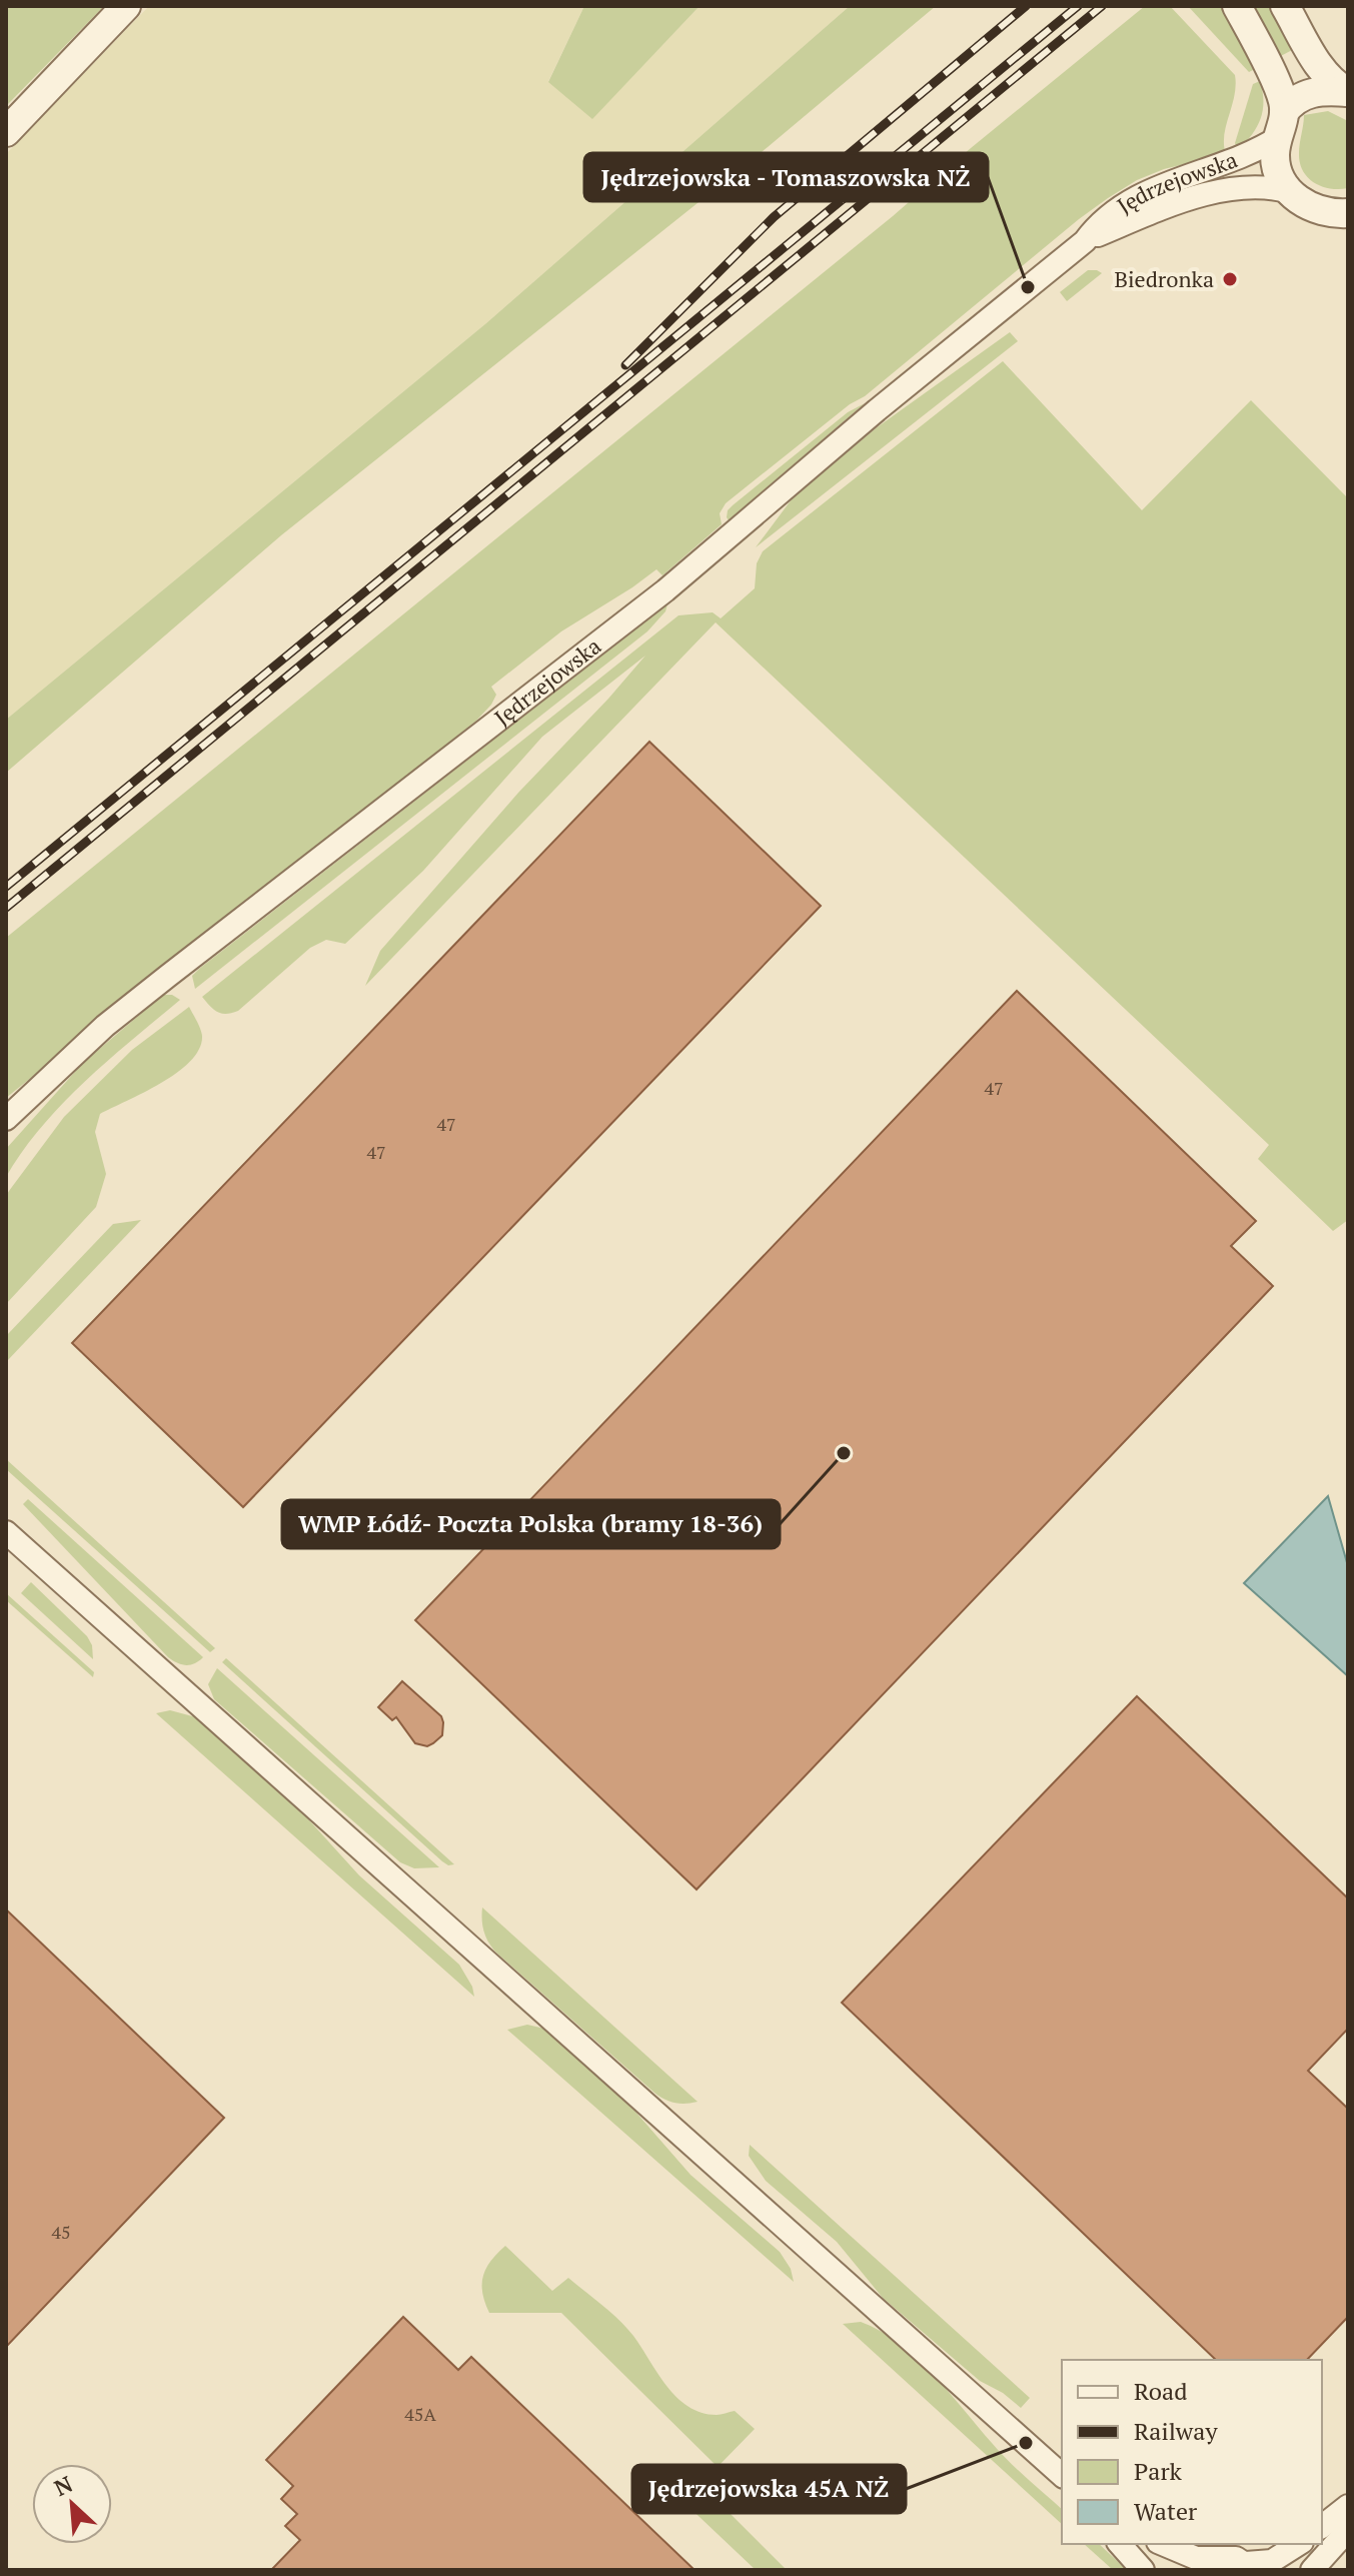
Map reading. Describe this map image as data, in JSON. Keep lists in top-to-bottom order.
{
  "streets": {
    "street": ["Jędrzejowska"]
  },
  "places": [
    "Biedronka",
    "Jędrzejowska - Tomaszowska NŻ",
    "WMP Łódź- Poczta Polska (bramy 18-36)",
    "Jędrzejowska 45A NŻ"
  ],
  "house_numbers": [
    "47",
    "47",
    "47",
    "45",
    "45A"
  ],
  "legend": [
    "Road",
    "Railway",
    "Park",
    "Water"
  ],
  "north": "top left"
}
